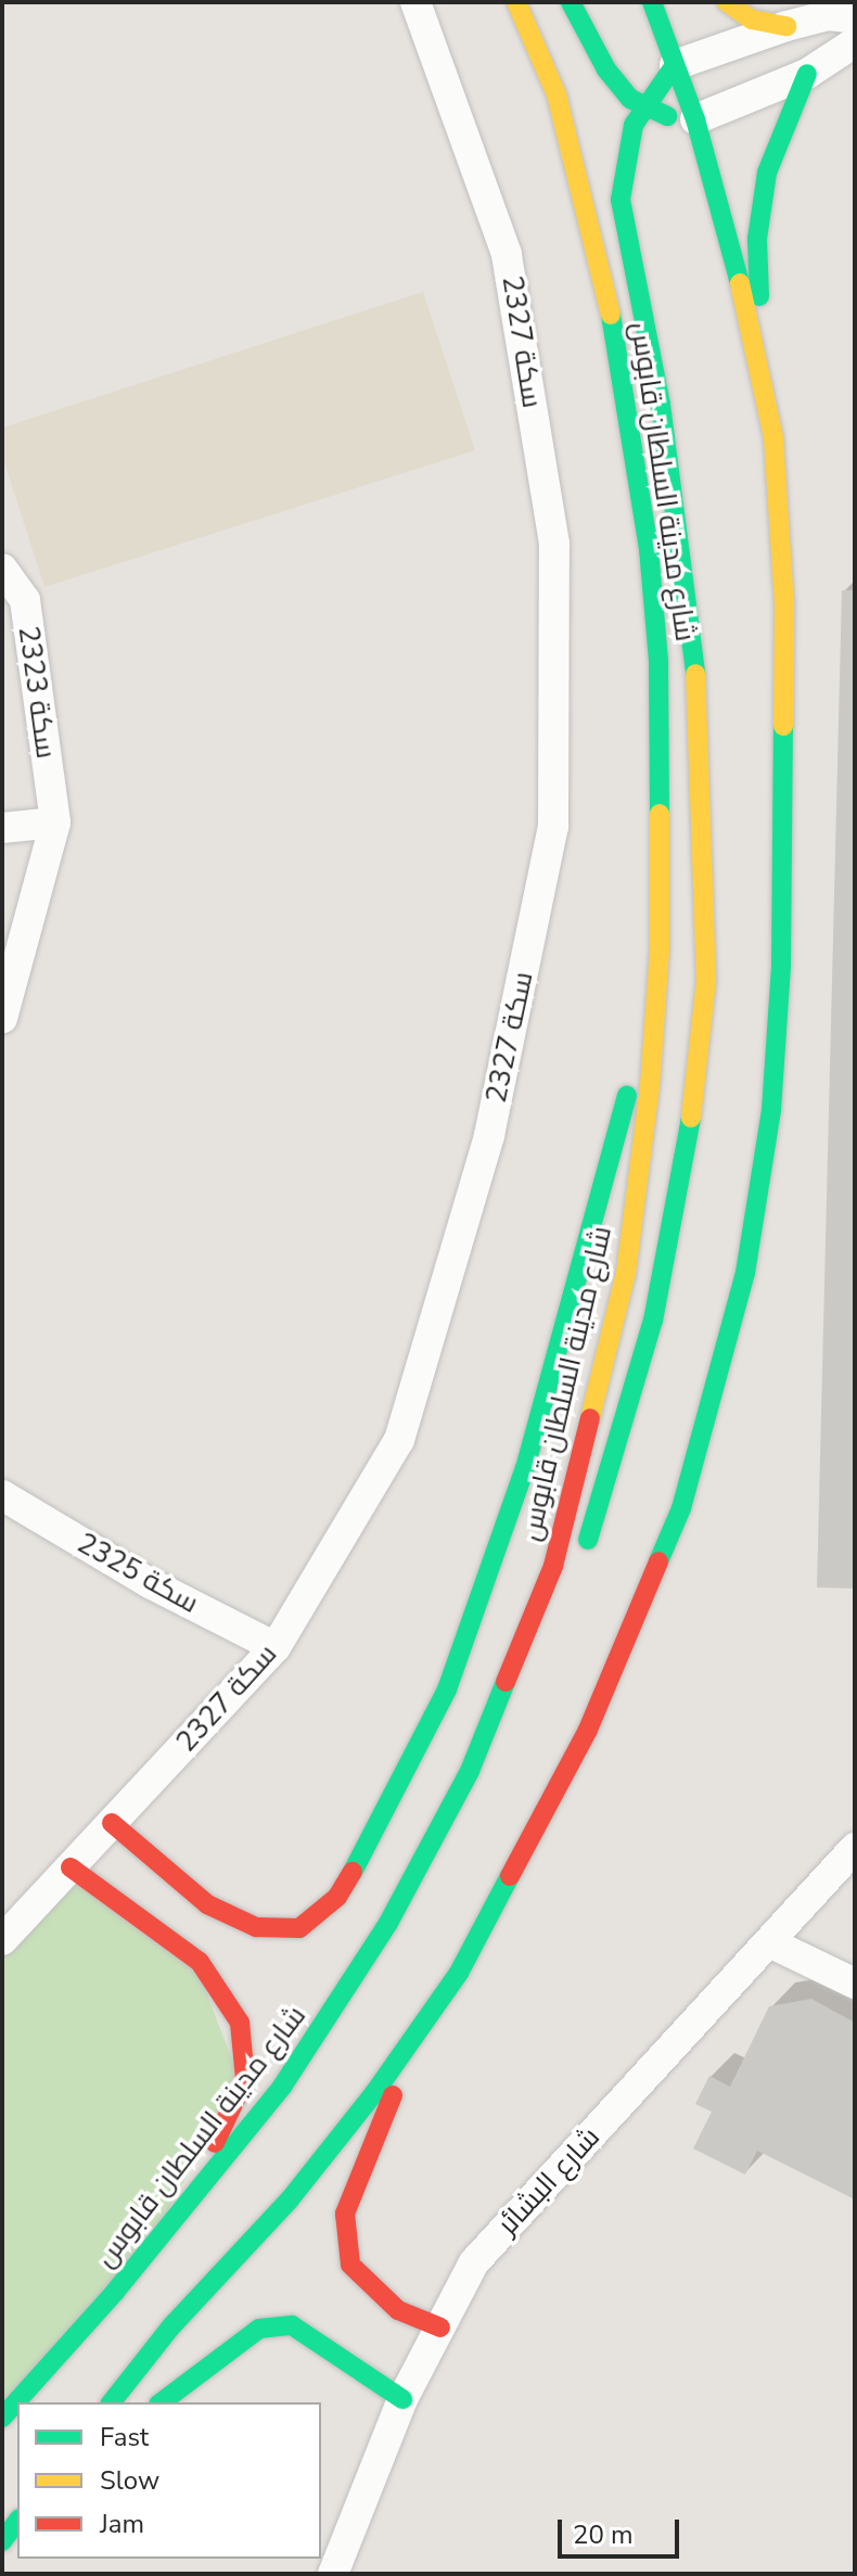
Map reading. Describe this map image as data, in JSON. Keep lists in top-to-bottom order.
{
  "streets": {
    "main road": ["شارع مدينة السلطان قابوس"],
    "street": [
      "سكة 2327",
      "سكة 2323",
      "سكة 2325",
      "شارع البشائر"
    ]
  },
  "crossings": [
    ["سكة 2327", "سكة 2325"]
  ],
  "legend": ["Fast", "Slow", "Jam"],
  "scale_bar": "20 m"
}
